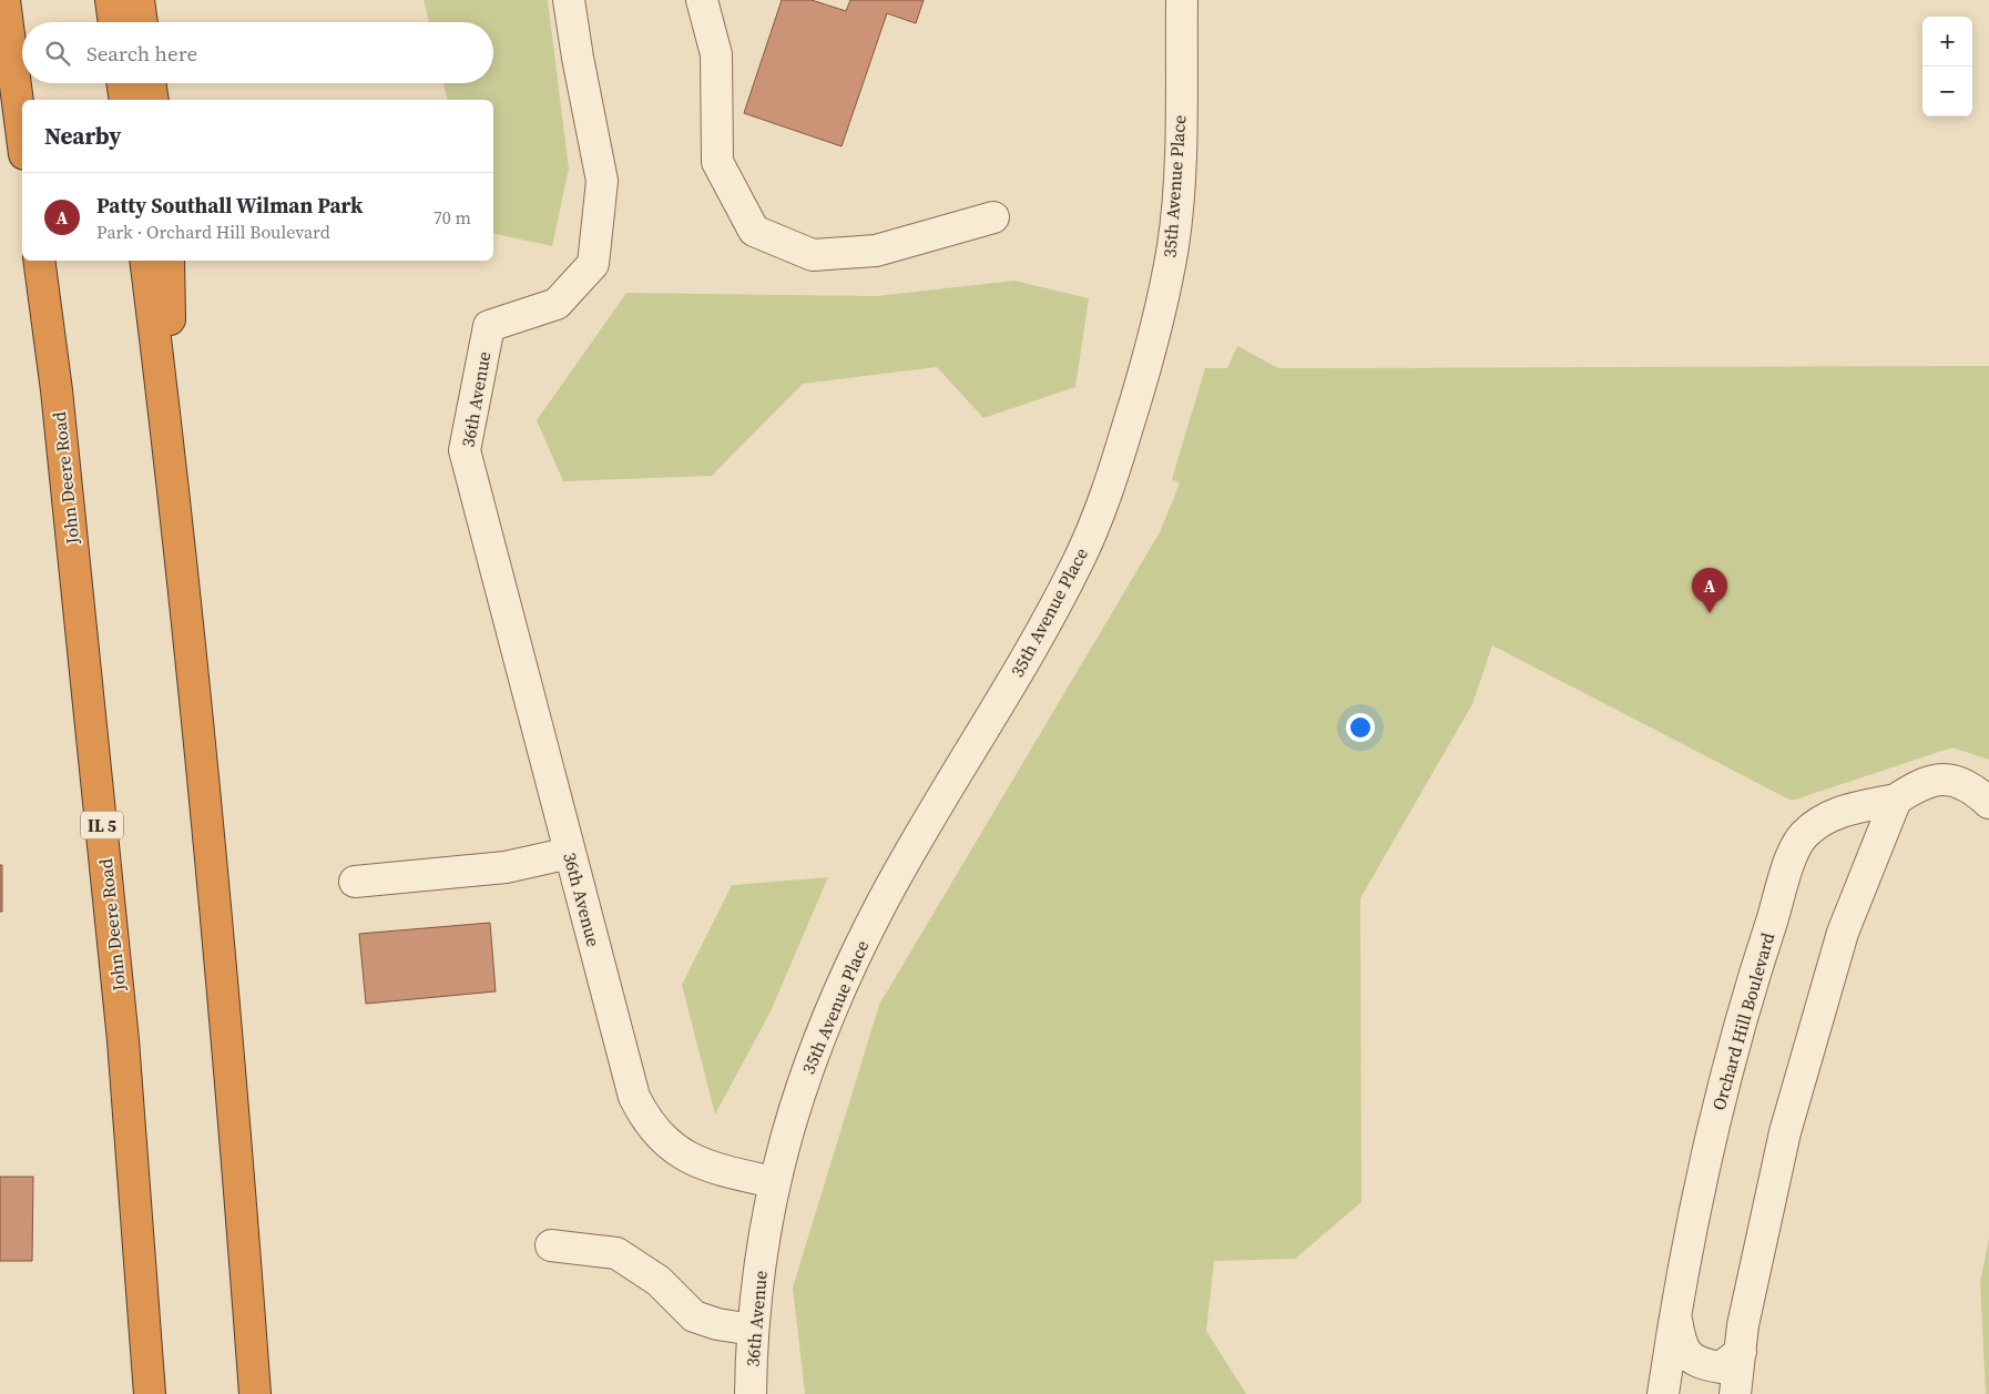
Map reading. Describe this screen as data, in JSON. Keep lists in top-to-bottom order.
{
  "streets": {
    "highway": ["John Deere Road", "IL 5"],
    "street": ["35th Avenue Place", "36th Avenue", "Orchard Hill Boulevard"]
  },
  "crossings": [
    ["35th Avenue Place", "36th Avenue"]
  ],
  "page": {
    "map_buttons": ["+", "−"],
    "search": "Search here",
    "heading": "Nearby",
    "list": [
      {
        "mark": "A",
        "name": "Patty Southall Wilman Park",
        "note": "Park · Orchard Hill Boulevard",
        "value": "70 m"
      }
    ],
    "pins": "A"
  }
}
